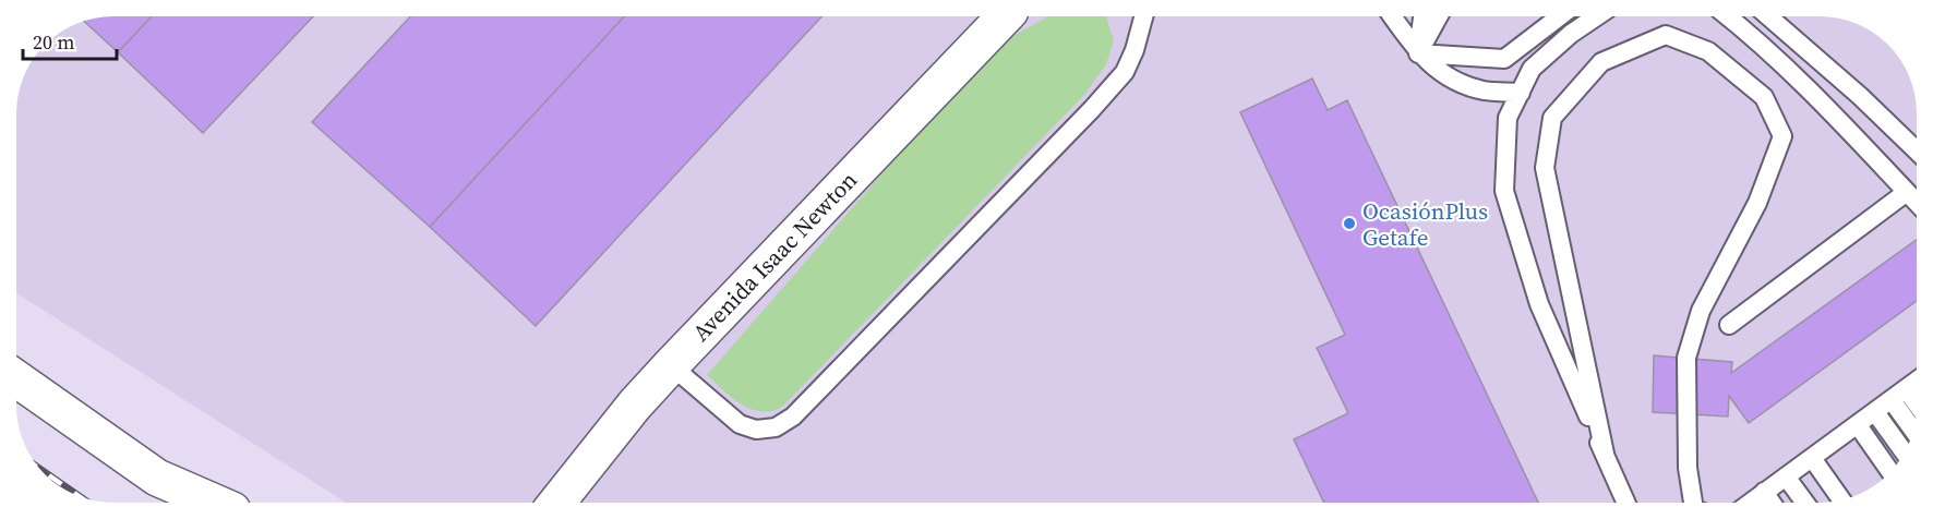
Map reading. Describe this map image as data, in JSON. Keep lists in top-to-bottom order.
{
  "streets": {
    "street": ["Avenida Isaac Newton"]
  },
  "places": ["OcasiónPlus Getafe"],
  "scale_bar": "20 m"
}
